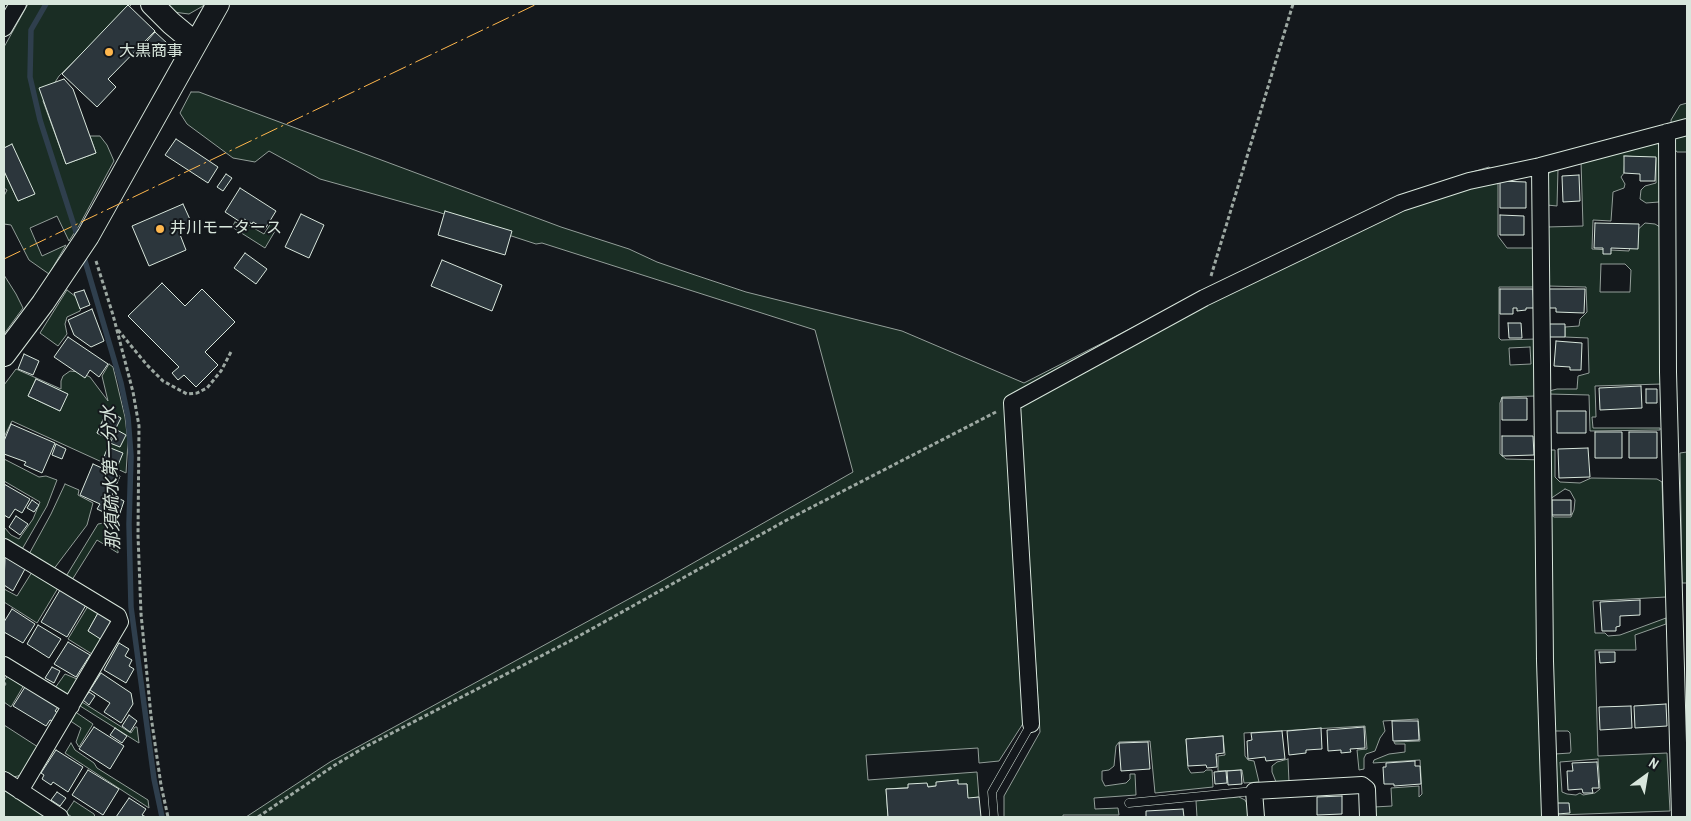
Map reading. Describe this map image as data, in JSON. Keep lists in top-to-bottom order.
{
  "water": ["那須疏水第一分水"],
  "places": ["大黒商事", "井川モータース"],
  "north": "top right"
}
